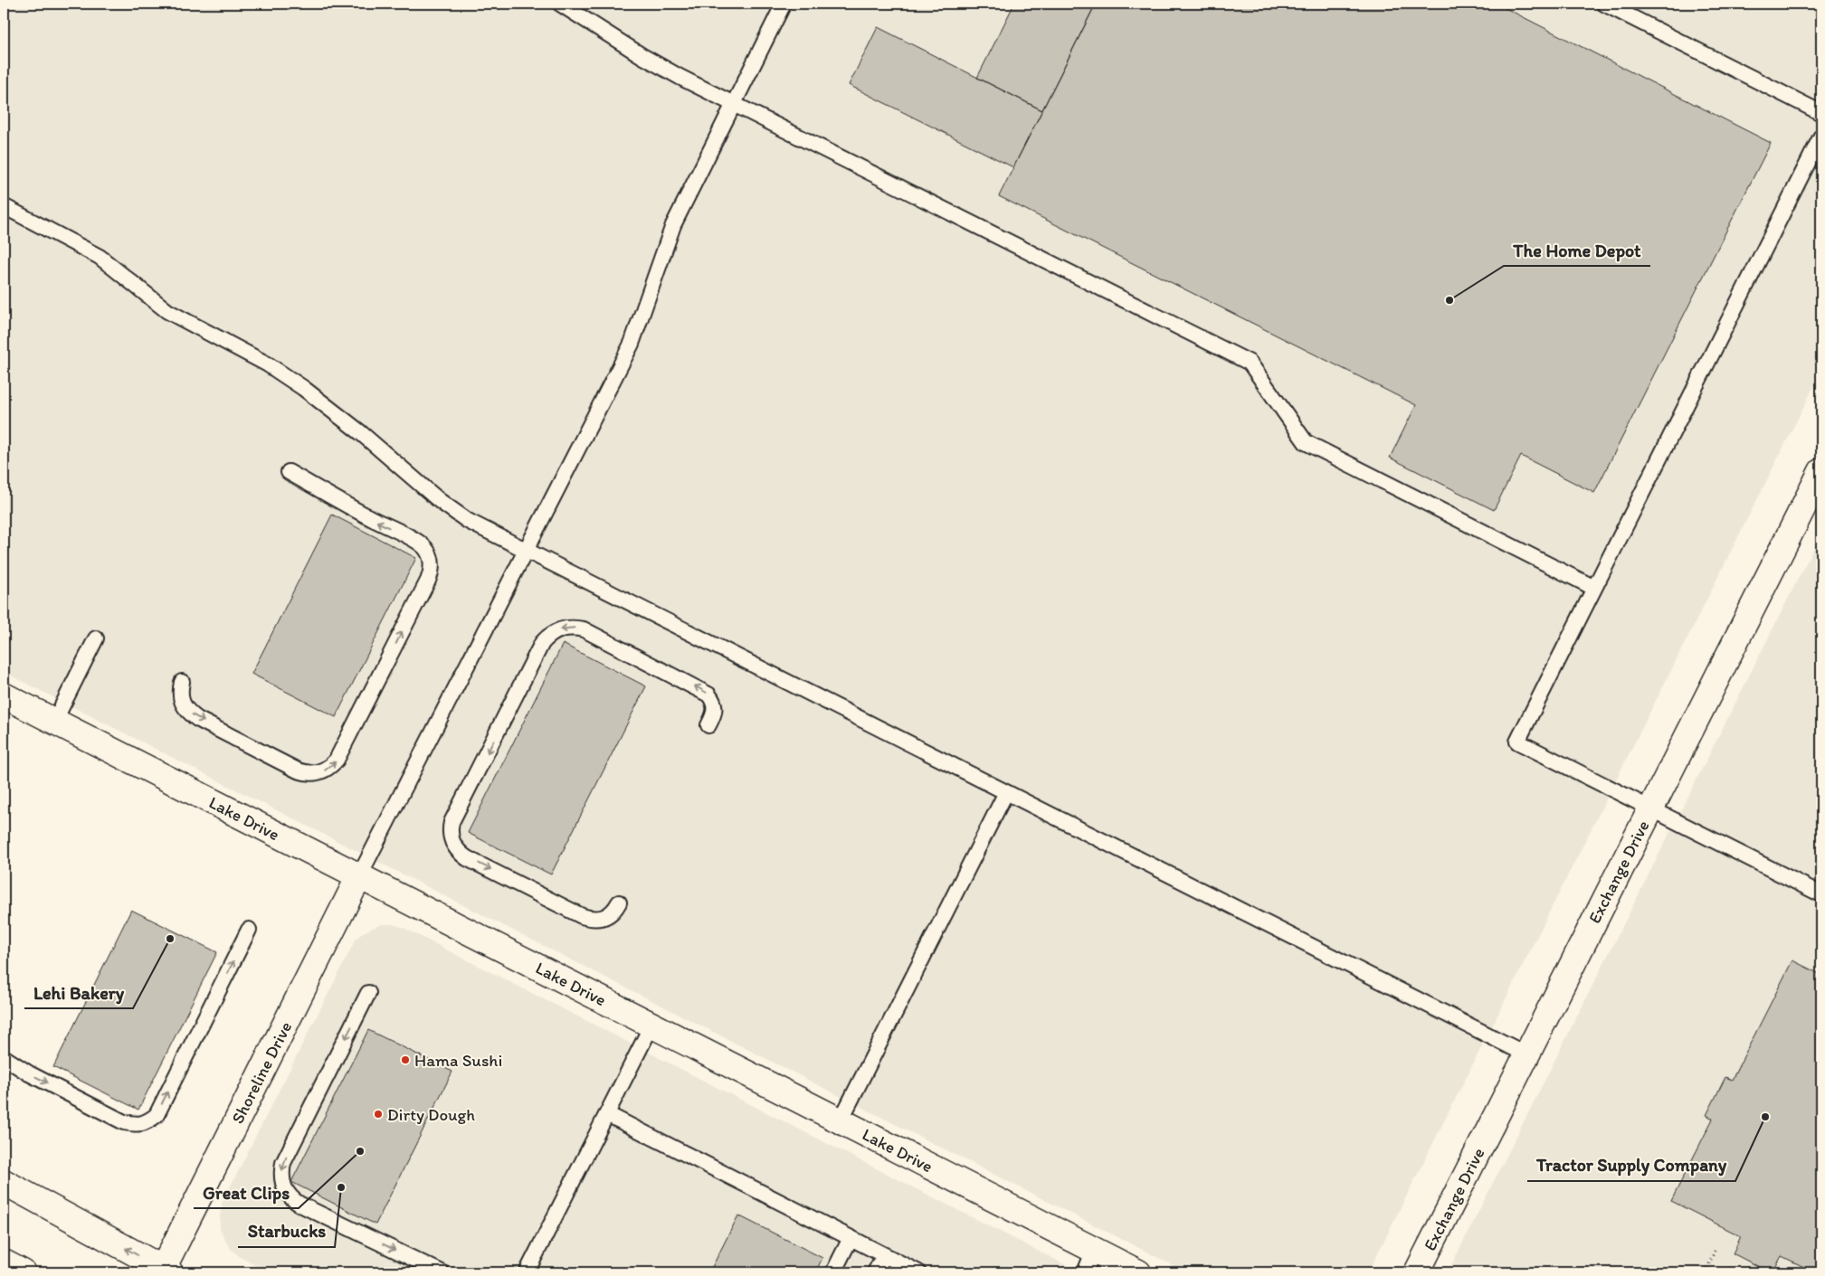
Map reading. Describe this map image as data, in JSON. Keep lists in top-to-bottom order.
{
  "streets": {
    "street": ["Lake Drive", "Exchange Drive", "Shoreline Drive"]
  },
  "crossings": [
    ["Lake Drive", "Shoreline Drive"]
  ],
  "places": [
    "The Home Depot",
    "Lehi Bakery",
    "Hama Sushi",
    "Dirty Dough",
    "Tractor Supply Company",
    "Great Clips",
    "Starbucks"
  ]
}
